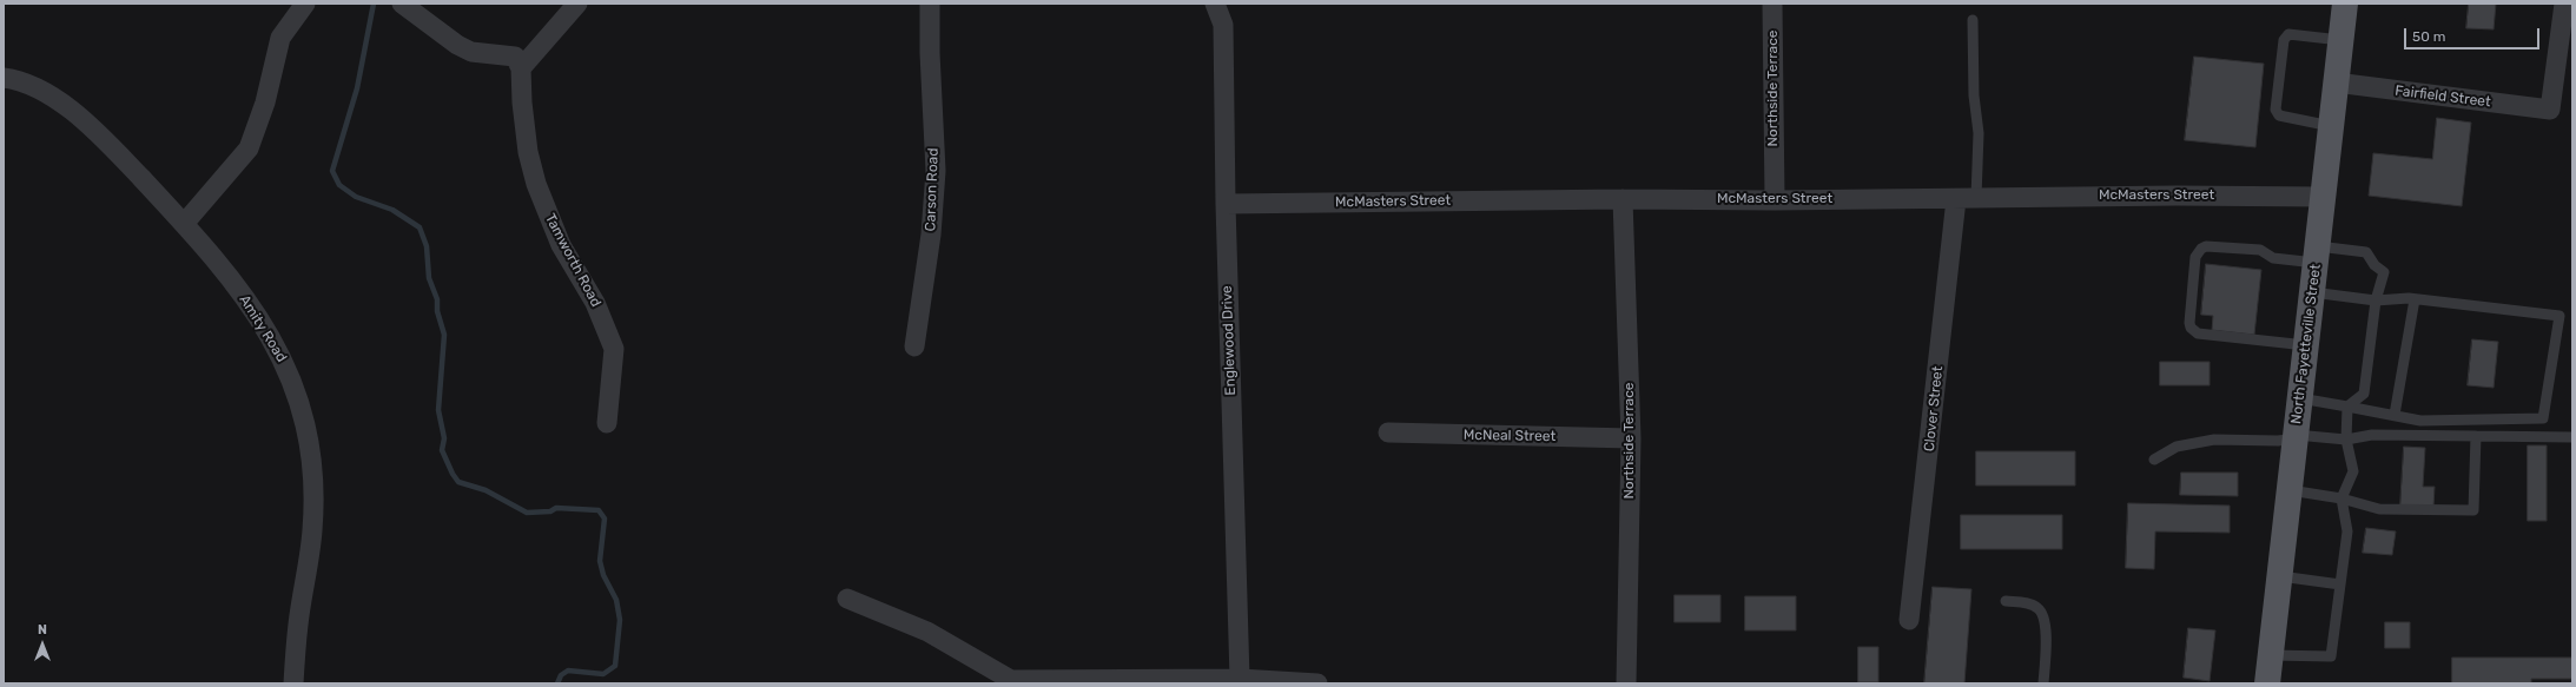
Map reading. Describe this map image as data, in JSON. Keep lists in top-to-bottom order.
{
  "streets": {
    "main road": ["North Fayetteville Street"],
    "street": [
      "Northside Terrace",
      "Fairfield Street",
      "Carson Road",
      "McMasters Street",
      "Tamworth Road",
      "Amity Road",
      "Englewood Drive",
      "Clover Street",
      "McNeal Street"
    ]
  },
  "crossings": [
    ["Northside Terrace", "McMasters Street"],
    ["Northside Terrace", "McNeal Street"],
    ["Fairfield Street", "North Fayetteville Street"],
    ["McMasters Street", "Englewood Drive"],
    ["McMasters Street", "North Fayetteville Street"],
    ["McMasters Street", "Clover Street"]
  ],
  "scale_bar": "50 m",
  "north": "top"
}
